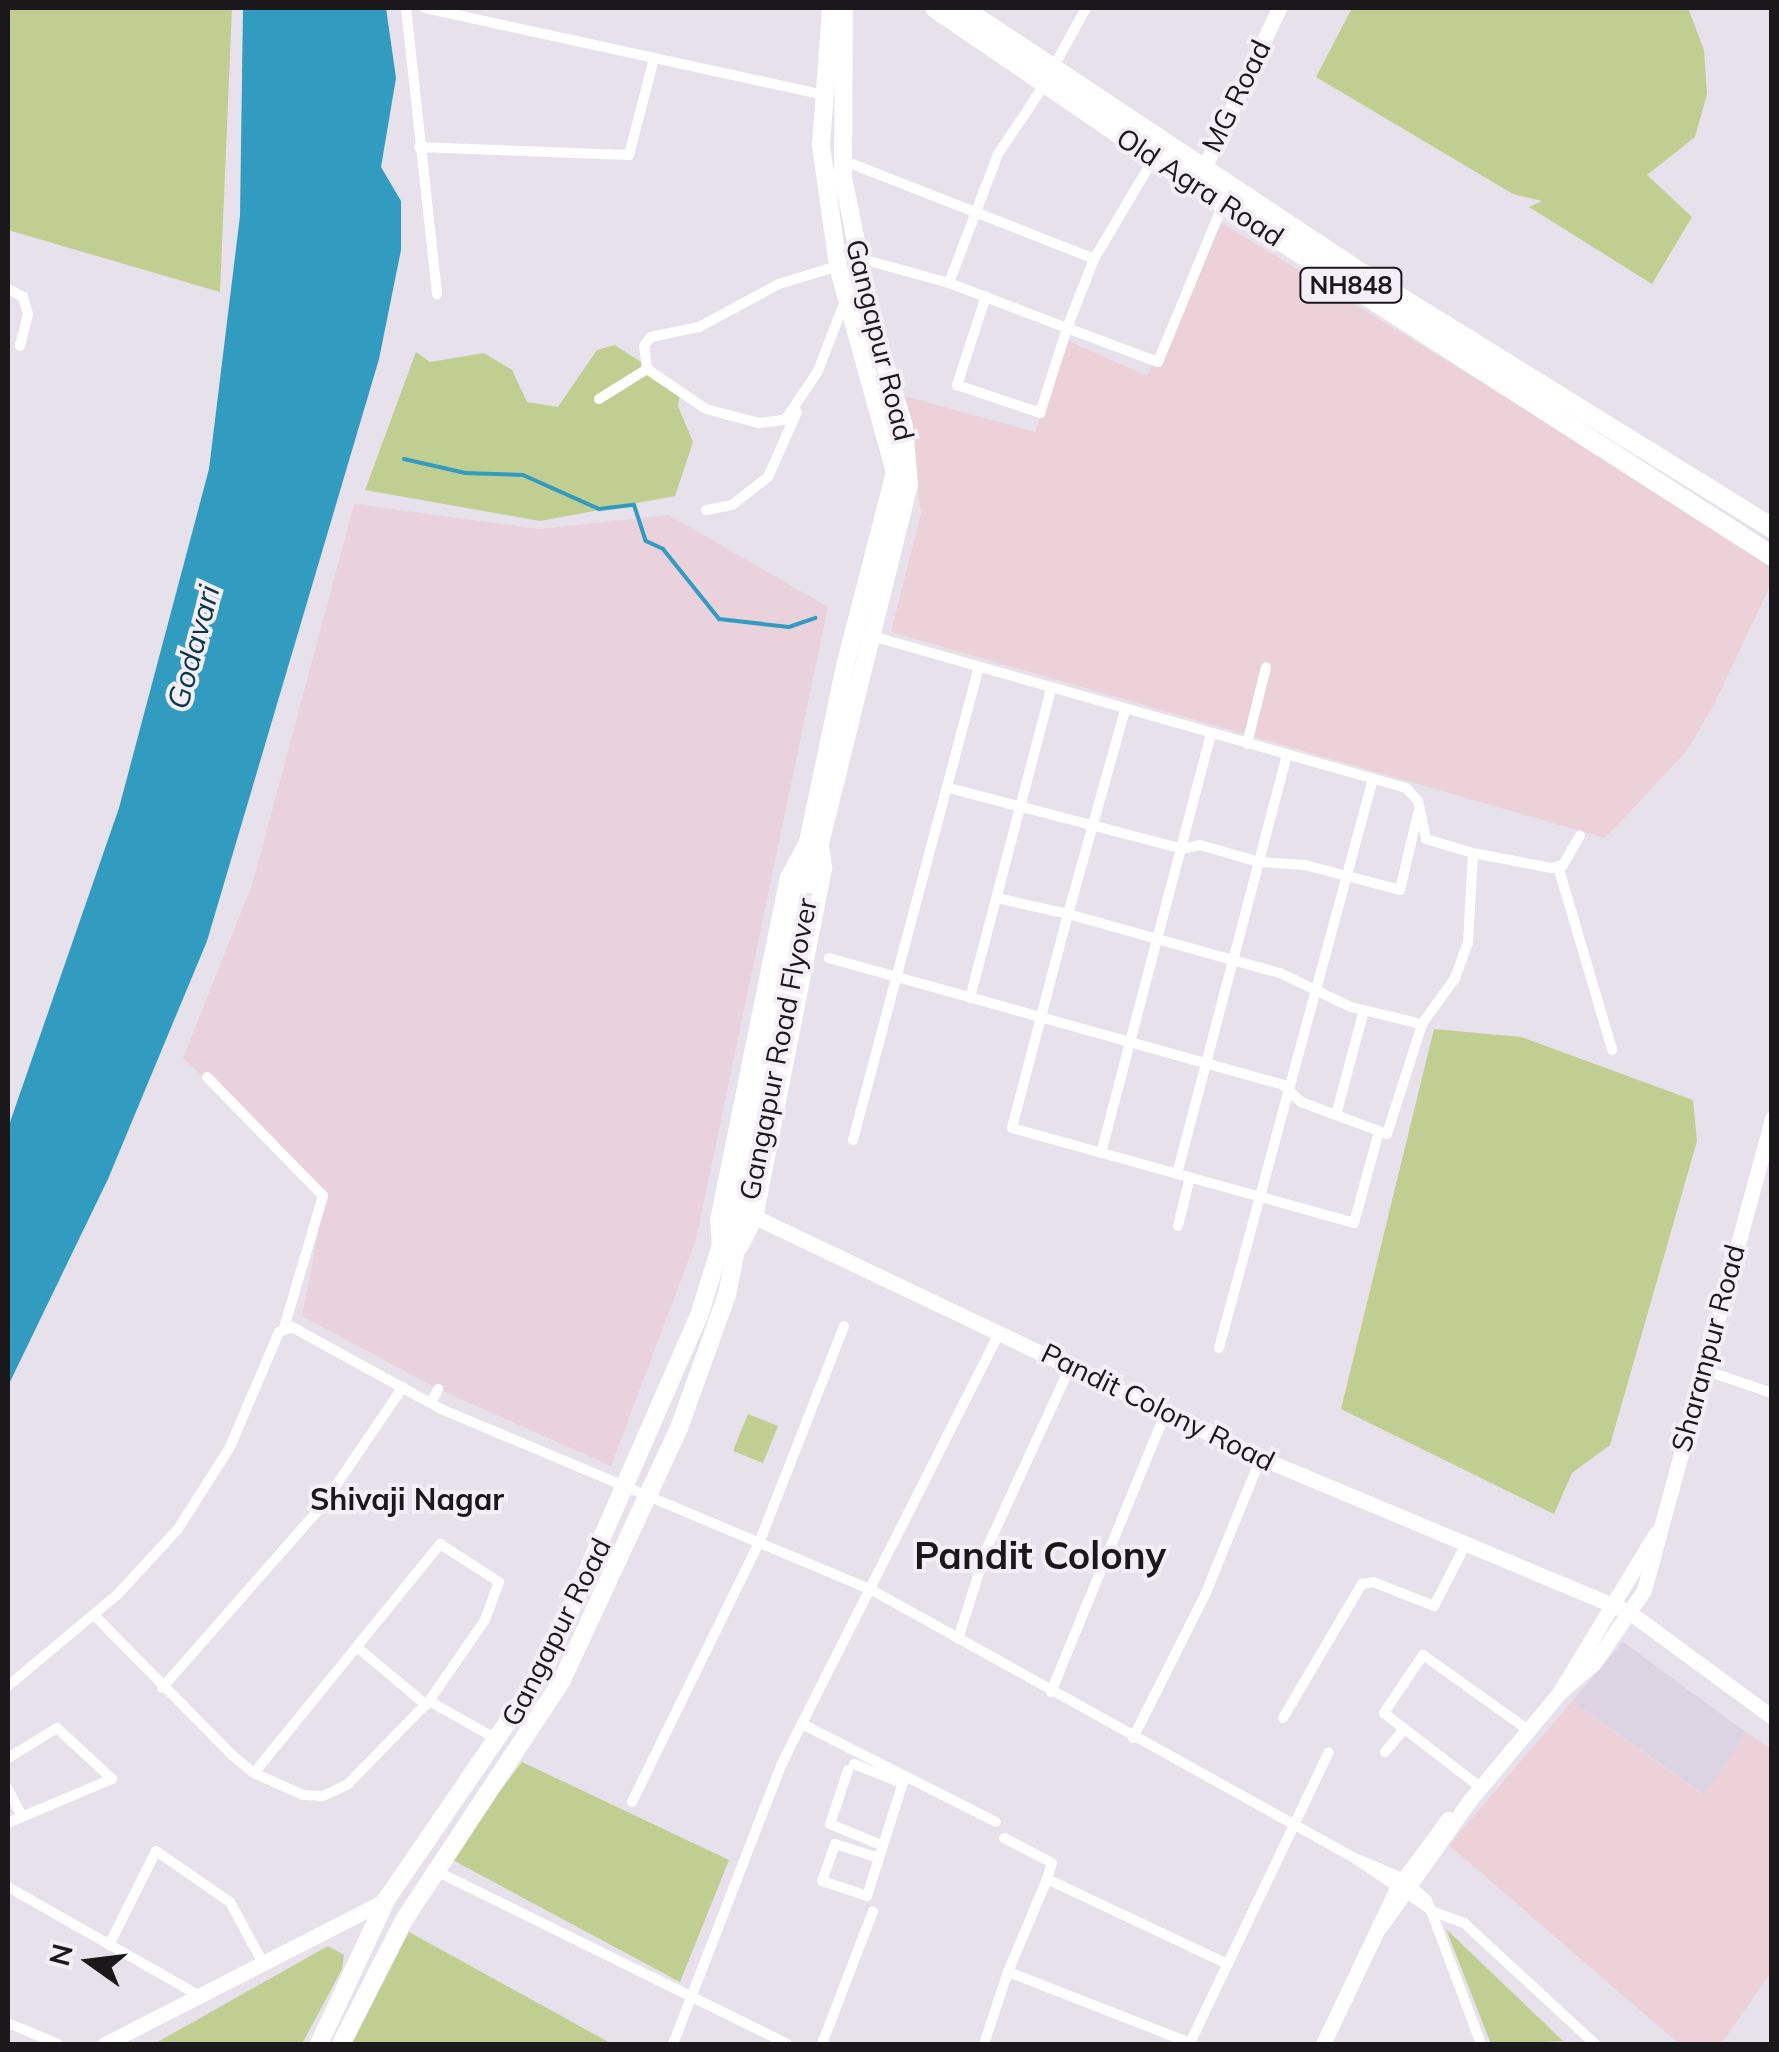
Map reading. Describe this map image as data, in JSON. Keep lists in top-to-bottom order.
{
  "streets": {
    "highway": ["Old Agra Road", "NH848"],
    "main road": ["Gangapur Road", "Gangapur Road Flyover"],
    "street": ["MG Road", "Sharanpur Road", "Pandit Colony Road"]
  },
  "crossings": [
    ["MG Road", "Old Agra Road"],
    ["Gangapur Road", "Gangapur Road Flyover"],
    ["Gangapur Road Flyover", "Pandit Colony Road"],
    ["Sharanpur Road", "Pandit Colony Road"]
  ],
  "districts": ["Shivaji Nagar", "Pandit Colony"],
  "water": ["Godavari"],
  "north": "left"
}
